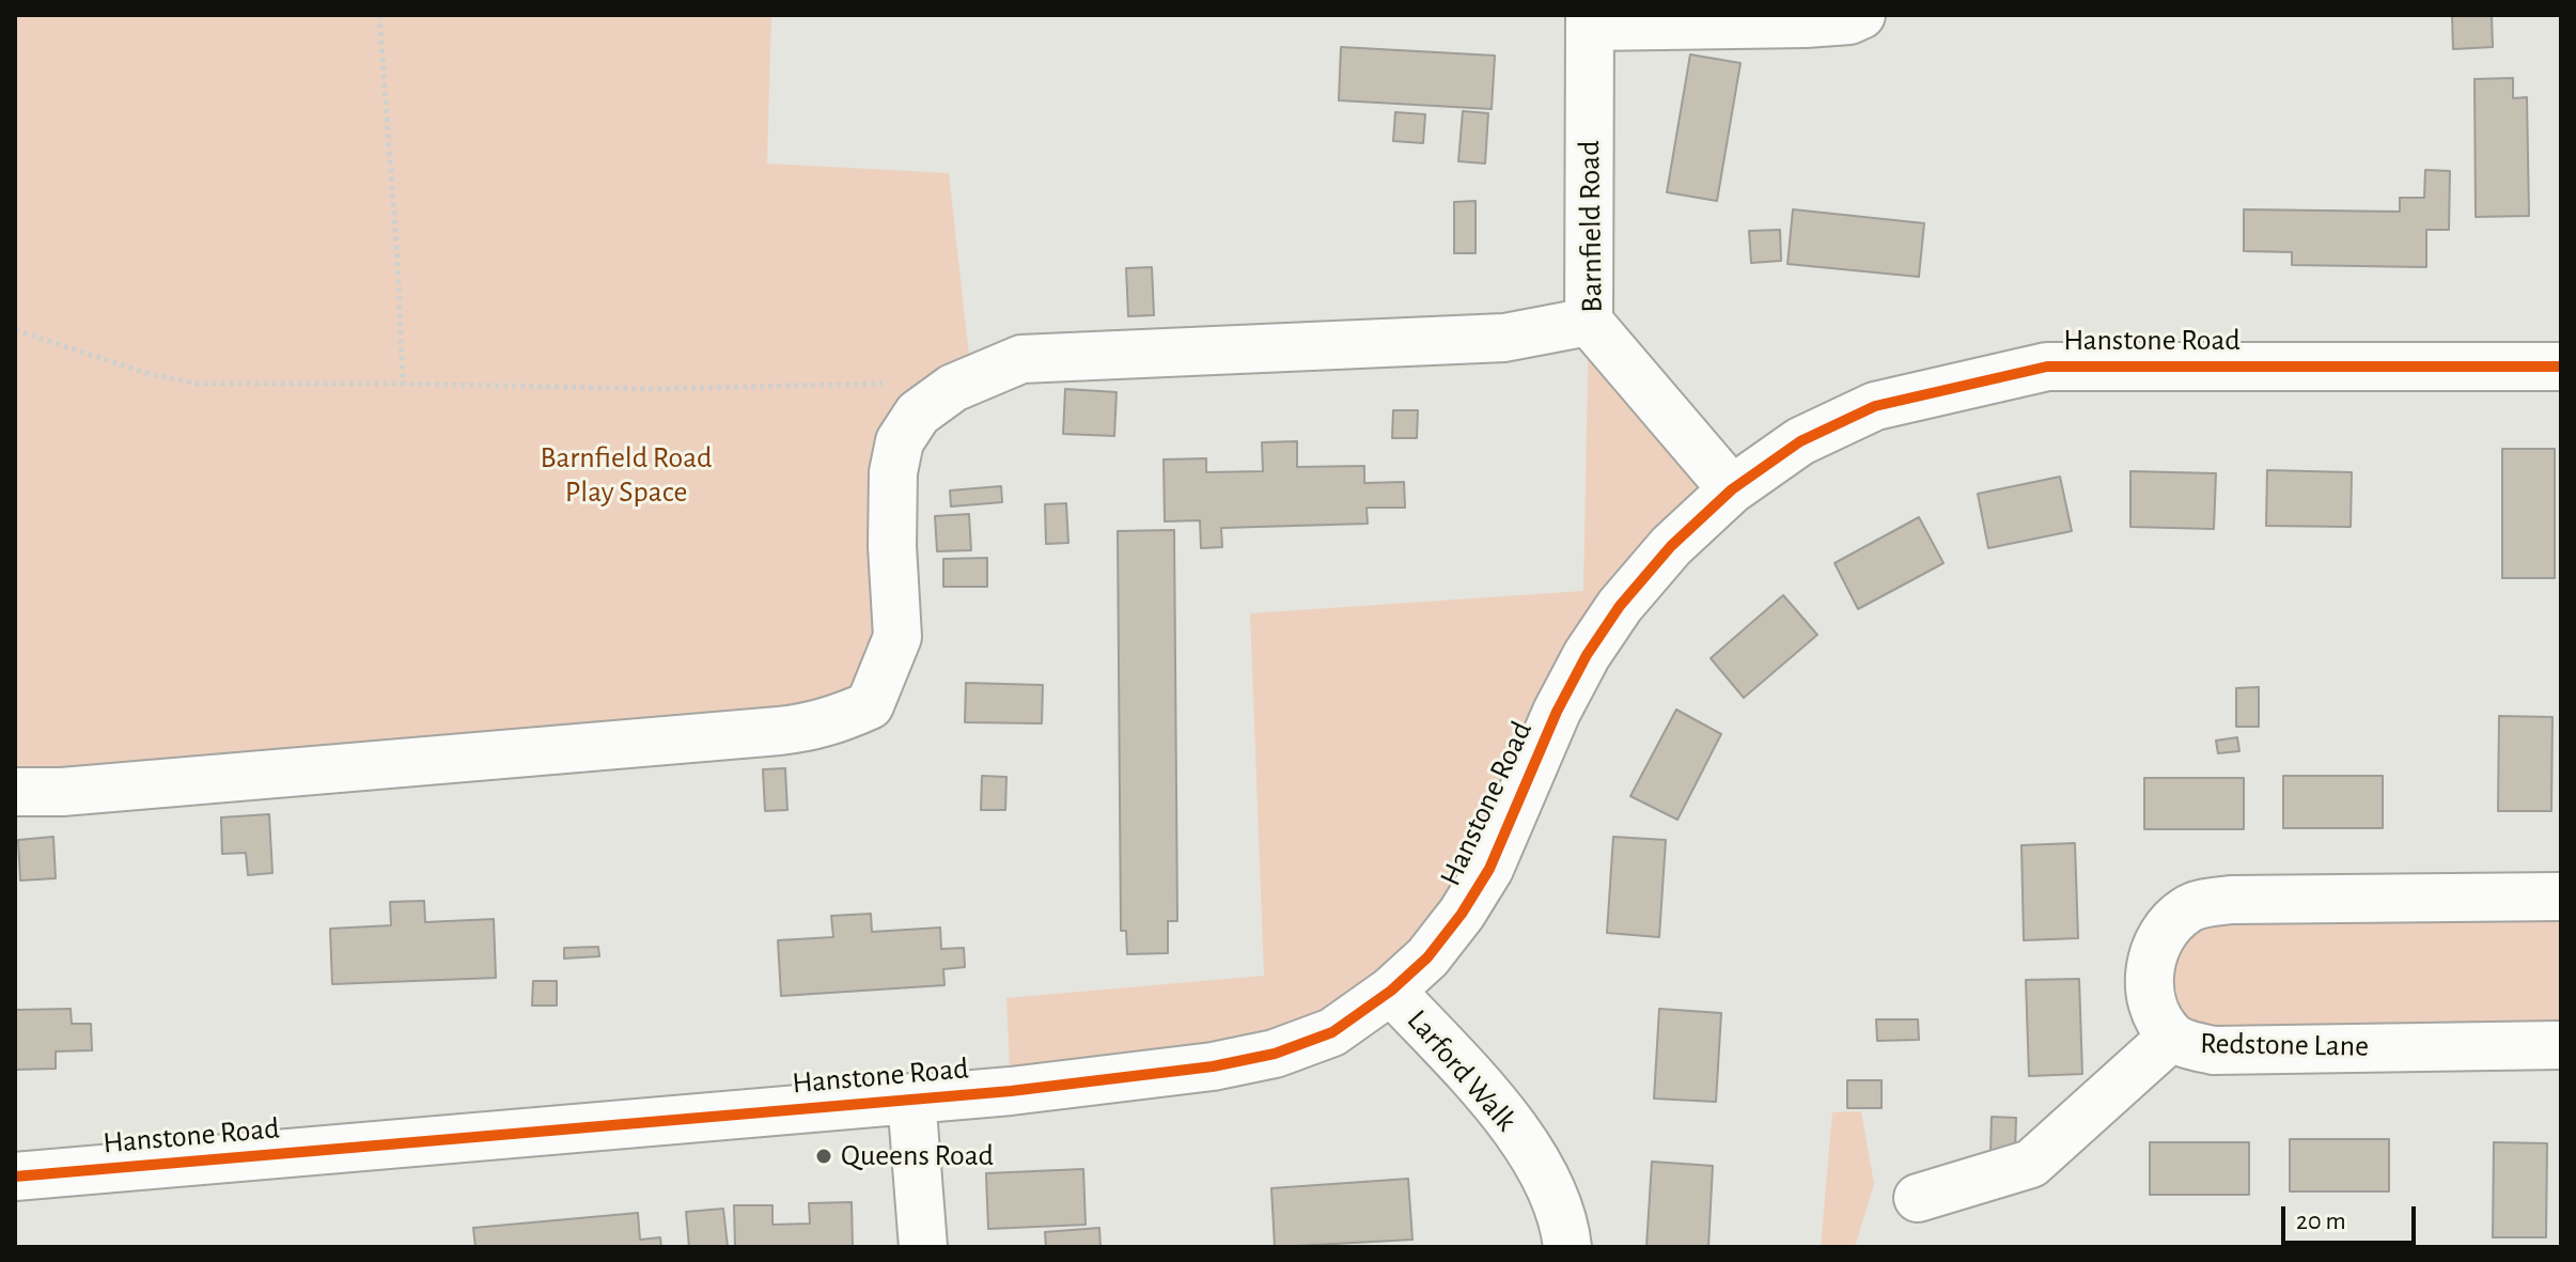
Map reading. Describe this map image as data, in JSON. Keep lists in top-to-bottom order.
{
  "streets": {
    "street": [
      "Barnfield Road",
      "Hanstone Road",
      "Redstone Lane",
      "Larford Walk"
    ]
  },
  "crossings": [
    ["Barnfield Road", "Hanstone Road"],
    ["Hanstone Road", "Larford Walk"]
  ],
  "parks": ["Barnfield Road Play Space"],
  "places": ["Queens Road"],
  "scale_bar": "20 m"
}
